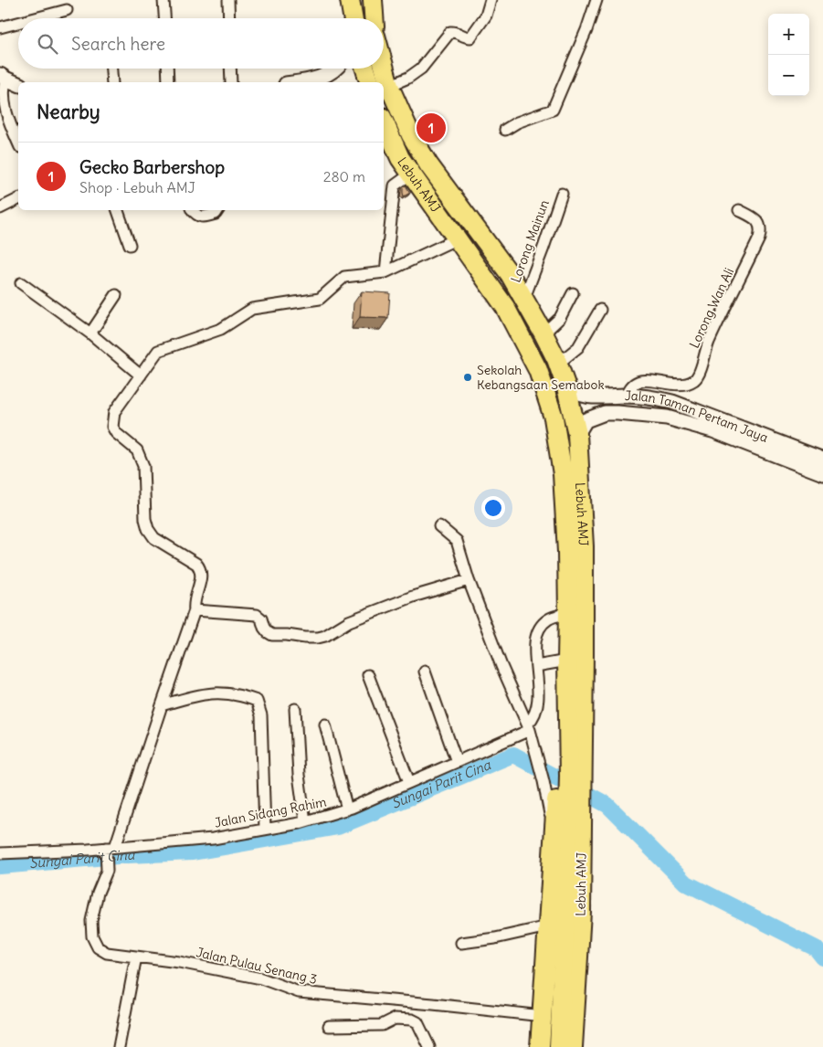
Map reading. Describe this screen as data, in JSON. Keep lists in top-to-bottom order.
{
  "streets": {
    "highway": ["Lebuh AMJ"],
    "street": [
      "Lorong Mainun",
      "Lorong Wan Ali",
      "Jalan Taman Pertam Jaya",
      "Jalan Sidang Rahim",
      "Jalan Pulau Senang 3"
    ]
  },
  "crossings": [
    ["Lebuh AMJ", "Lorong Mainun"],
    ["Lebuh AMJ", "Jalan Taman Pertam Jaya"],
    ["Lorong Wan Ali", "Jalan Taman Pertam Jaya"],
    ["Jalan Sidang Rahim", "Jalan Pulau Senang 3"]
  ],
  "water": ["Sungai Parit Cina"],
  "places": ["Sekolah Kebangsaan Semabok"],
  "page": {
    "map_buttons": ["+", "−"],
    "search": "Search here",
    "heading": "Nearby",
    "pins": "1",
    "list": [
      {
        "mark": "1",
        "name": "Gecko Barbershop",
        "note": "Shop · Lebuh AMJ",
        "value": "280 m"
      }
    ]
  }
}
